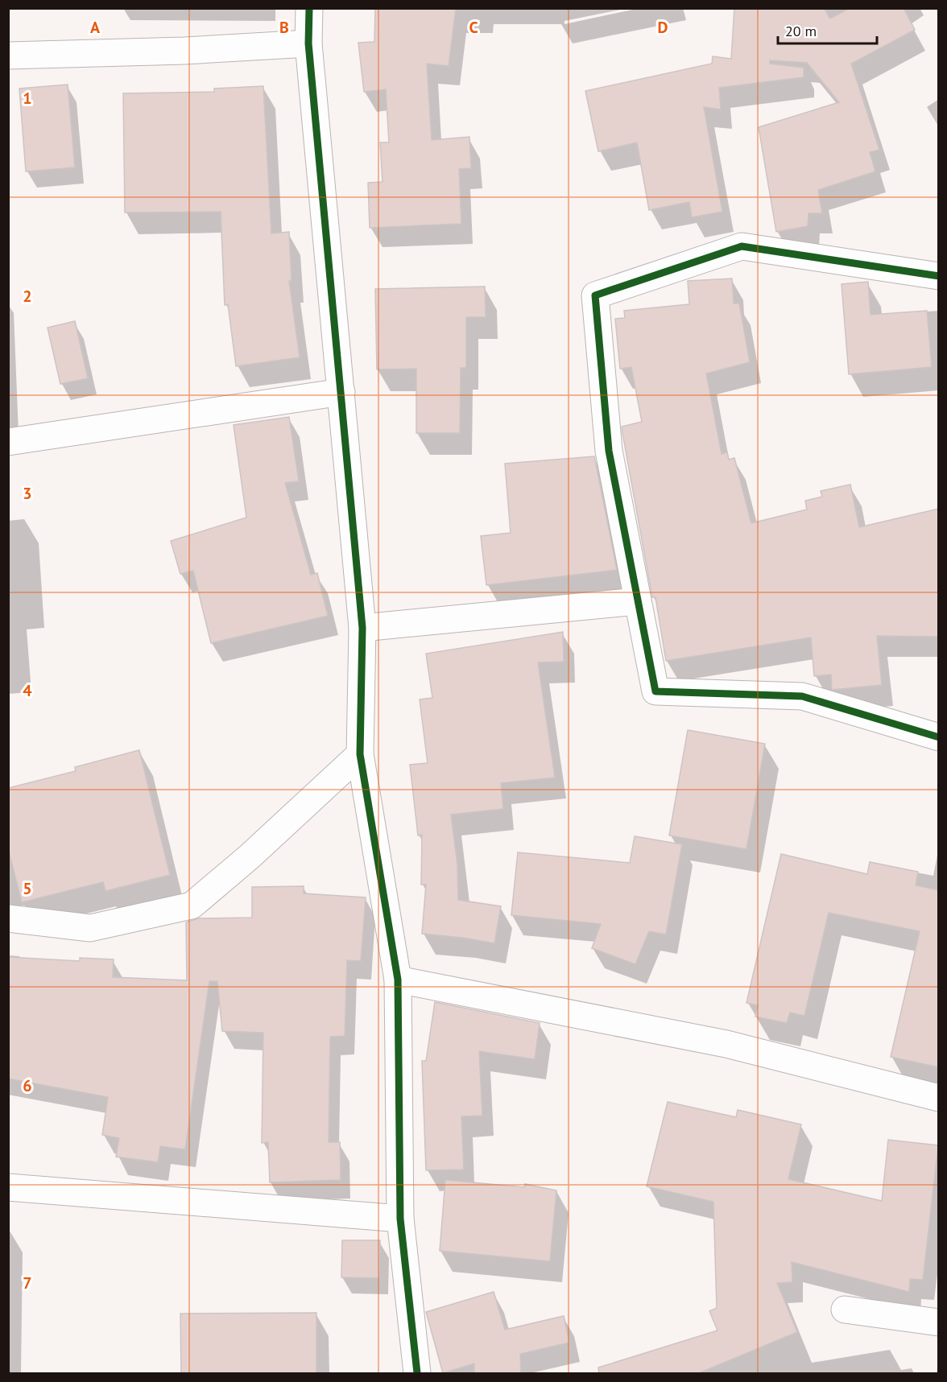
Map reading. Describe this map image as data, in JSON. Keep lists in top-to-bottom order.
{
  "scale_bar": "20 m",
  "grid": {
    "columns": [
      "A",
      "B",
      "C",
      "D"
    ],
    "rows": [
      "1",
      "2",
      "3",
      "4",
      "5",
      "6",
      "7"
    ]
  }
}
